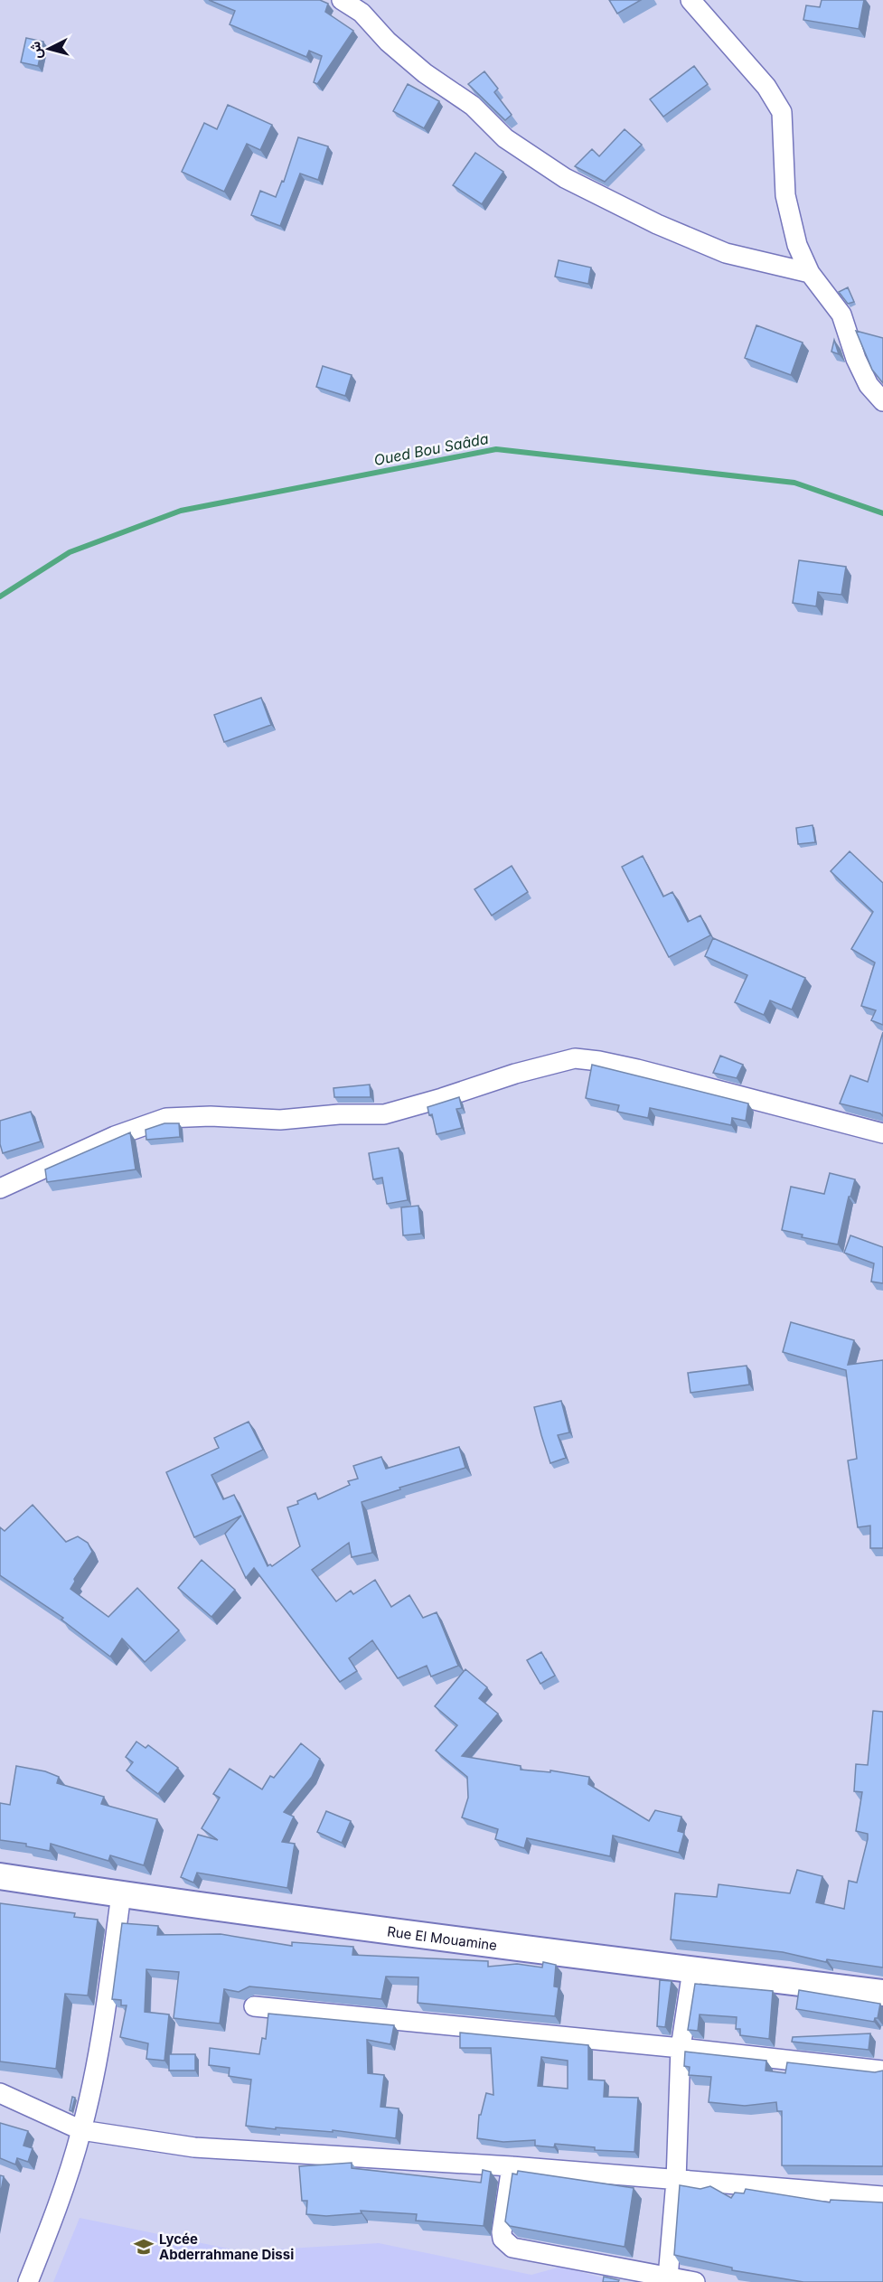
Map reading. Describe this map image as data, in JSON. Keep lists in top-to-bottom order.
{
  "streets": {
    "main road": ["Rue El Mouamine"]
  },
  "water": ["Oued Bou Saâda"],
  "places": {
    "school or university": ["Lycée Abderrahmane Dissi"]
  },
  "north": "left"
}
